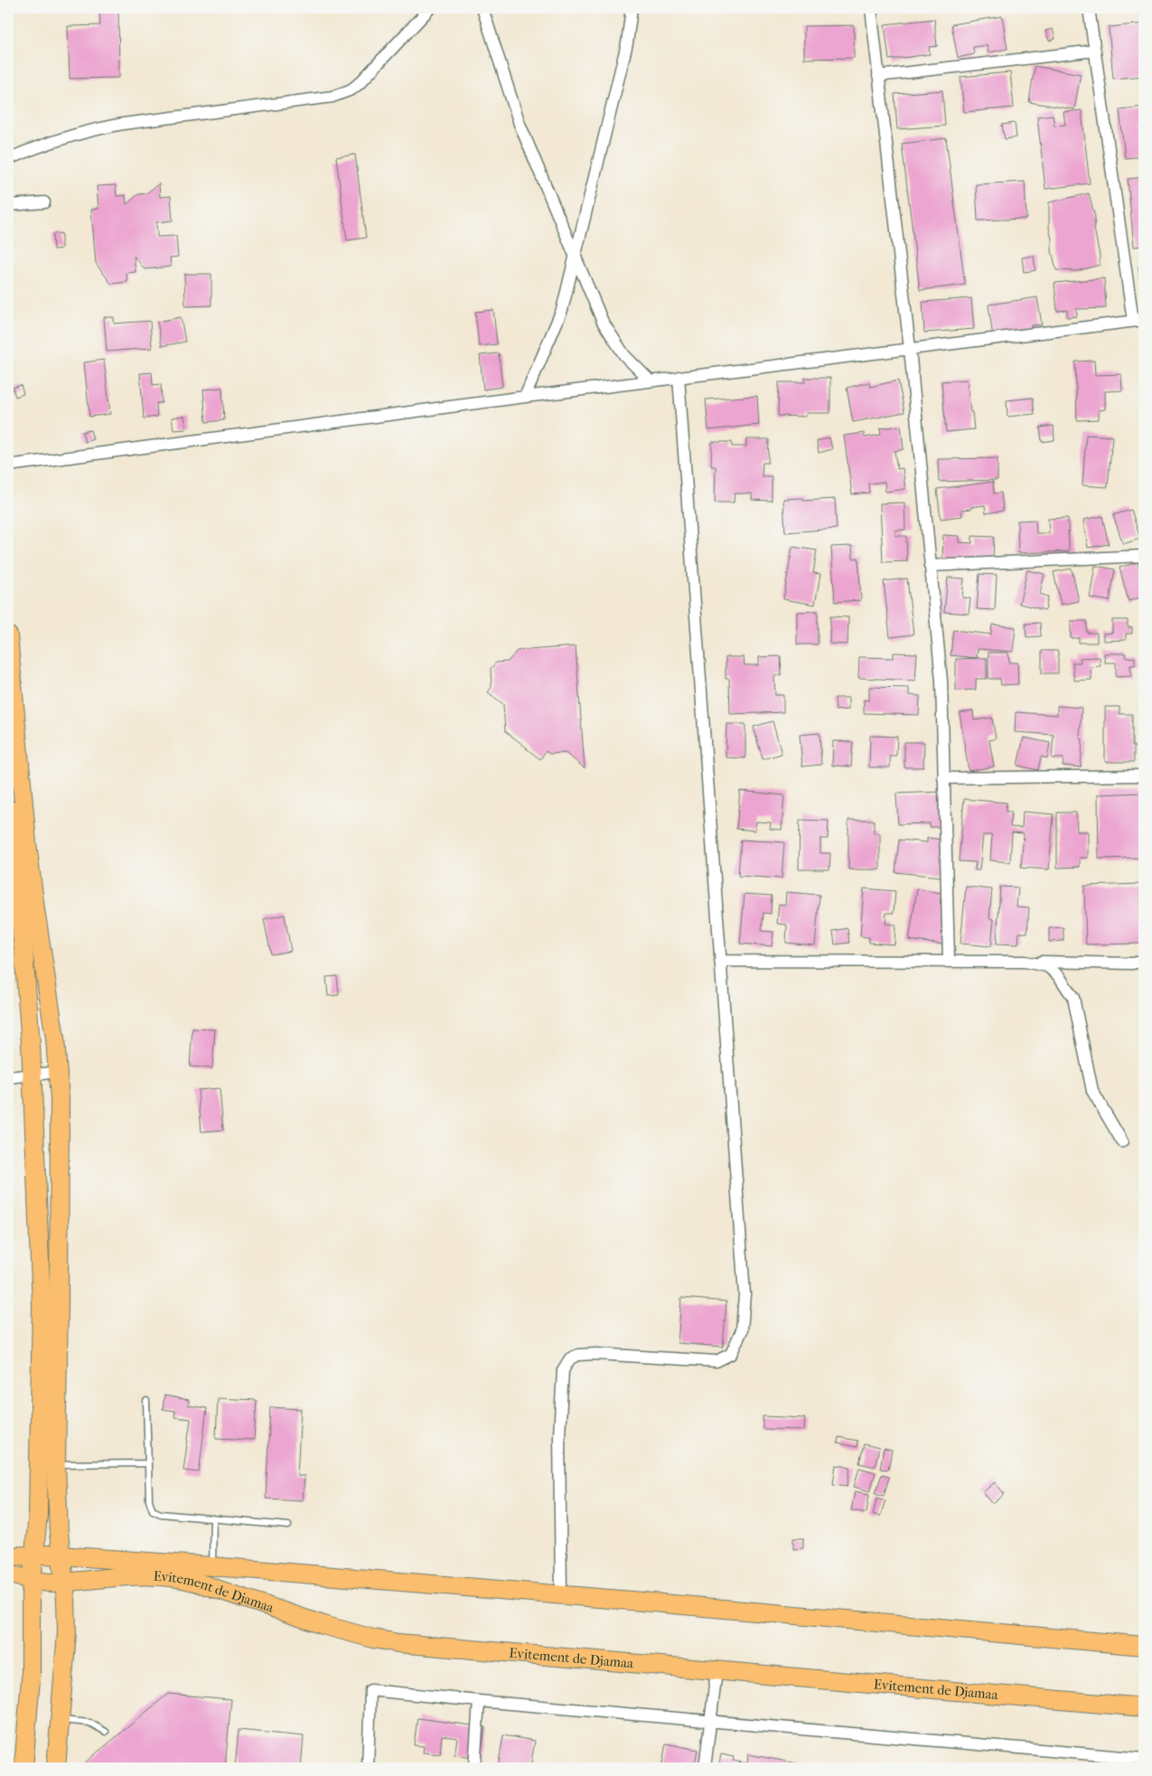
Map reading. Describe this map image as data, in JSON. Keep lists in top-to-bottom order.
{
  "streets": {
    "main road": ["Evitement de Djamaa"]
  }
}
